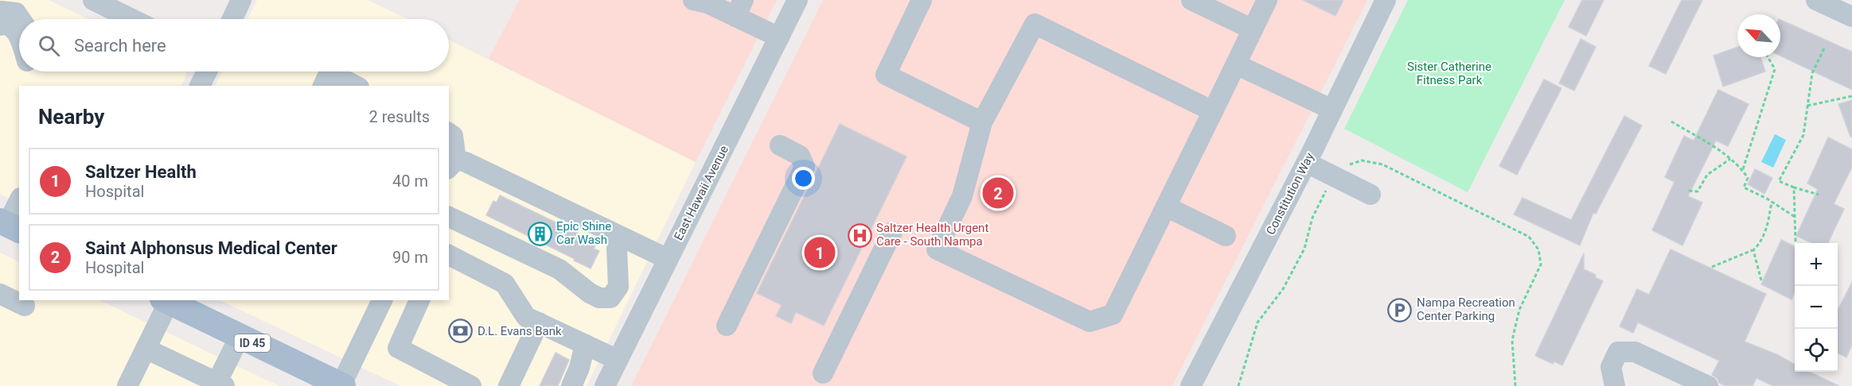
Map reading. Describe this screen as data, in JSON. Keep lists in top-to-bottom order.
{
  "streets": {
    "main road": ["ID 45"],
    "street": ["East Hawaii Avenue", "Constitution Way"]
  },
  "parks": ["Sister Catherine Fitness Park"],
  "places": {
    "building": ["Epic Shine Car Wash"],
    "hospital": ["Saltzer Health Urgent Care - South Nampa"],
    "parking": ["Nampa Recreation Center Parking"],
    "bank": ["D.L. Evans Bank"]
  },
  "north": "top left",
  "page": {
    "search": "Search here",
    "heading": ["Nearby", "2 results"],
    "list": [
      {
        "mark": "1",
        "name": "Saltzer Health",
        "note": "Hospital",
        "value": "40 m"
      },
      {
        "mark": "2",
        "name": "Saint Alphonsus Medical Center",
        "note": "Hospital",
        "value": "90 m"
      }
    ],
    "pins": ["2", "1"],
    "map_buttons": ["+", "−"]
  }
}
